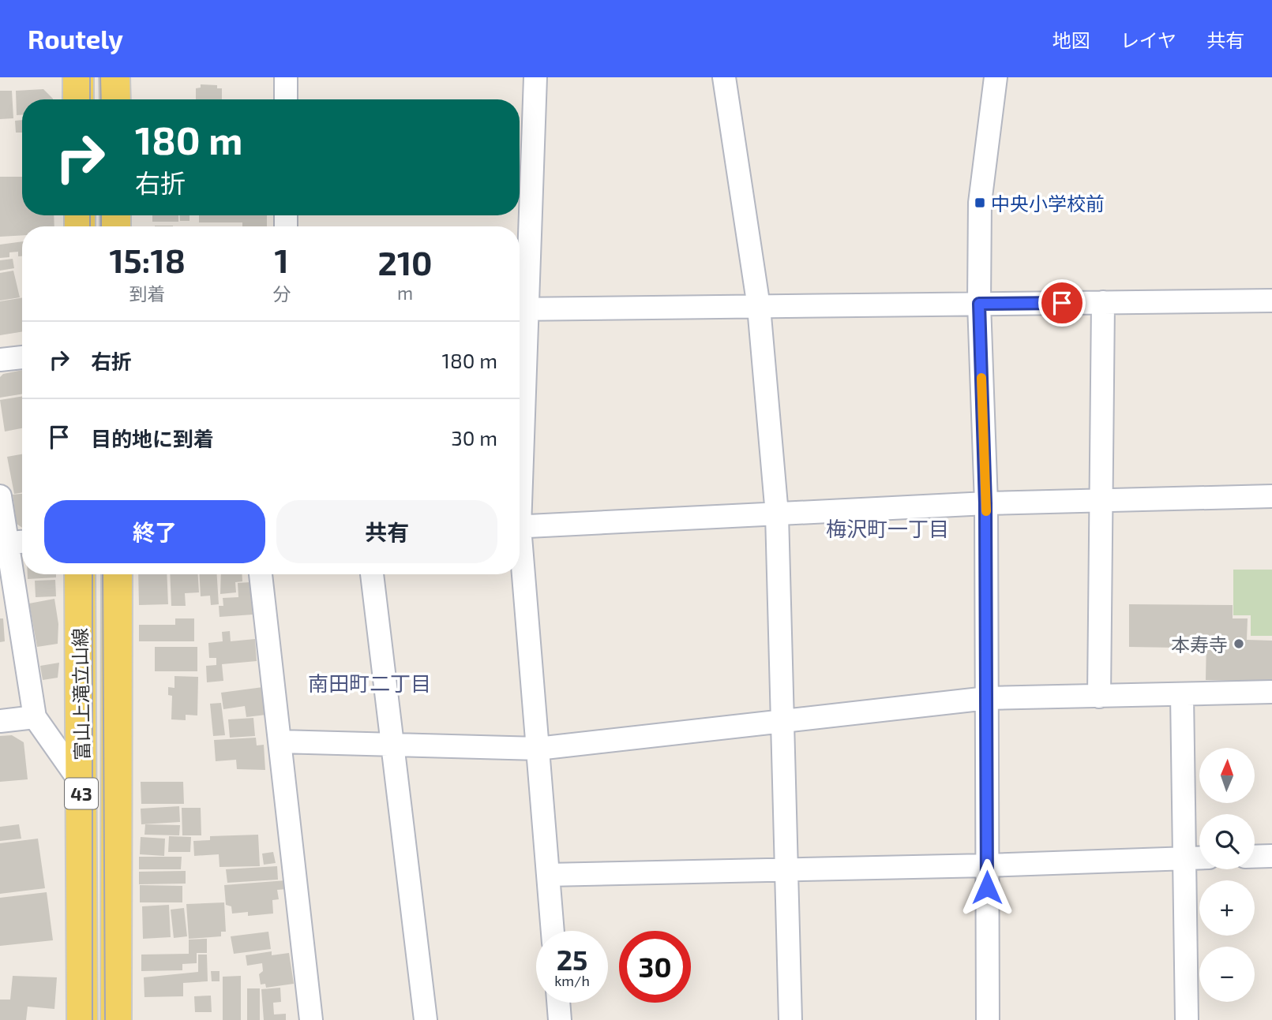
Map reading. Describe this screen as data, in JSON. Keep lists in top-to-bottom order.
{
  "streets": {
    "main road": ["富山上滝立山線", "43"]
  },
  "districts": ["梅沢町一丁目", "南田町二丁目"],
  "places": {
    "transit": ["中央小学校前"],
    "other": ["本寿寺"]
  },
  "north": "top",
  "page": {
    "header": "Routely",
    "nav": ["地図", "レイヤ", "共有"],
    "turn": ["180 m", "右折"],
    "eta": [
      "15:18",
      "到着",
      "1",
      "分",
      "210",
      "m"
    ],
    "list": [
      {
        "name": "右折",
        "value": "180 m"
      },
      {
        "name": "目的地に到着",
        "value": "30 m"
      }
    ],
    "buttons": ["終了", "共有"],
    "map_buttons": ["+", "−"],
    "speed": "25 km/h",
    "limit": "30"
  }
}
